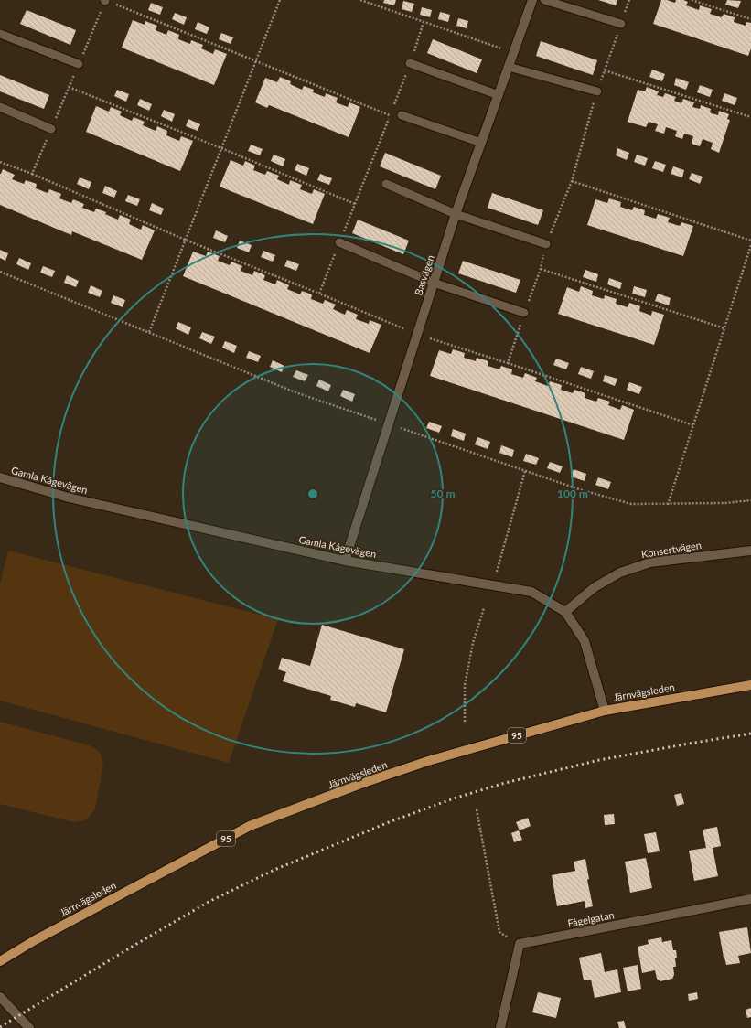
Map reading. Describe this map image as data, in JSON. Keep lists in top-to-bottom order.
{
  "streets": {
    "main road": ["Järnvägsleden", "95"],
    "street": [
      "Basvägen",
      "Gamla Kågevägen",
      "Konsertvägen",
      "Fågelgatan"
    ]
  },
  "crossings": [
    ["Basvägen", "Gamla Kågevägen"],
    ["Gamla Kågevägen", "Konsertvägen"],
    ["Gamla Kågevägen", "Järnvägsleden"]
  ],
  "rings": ["50 m", "100 m"]
}
